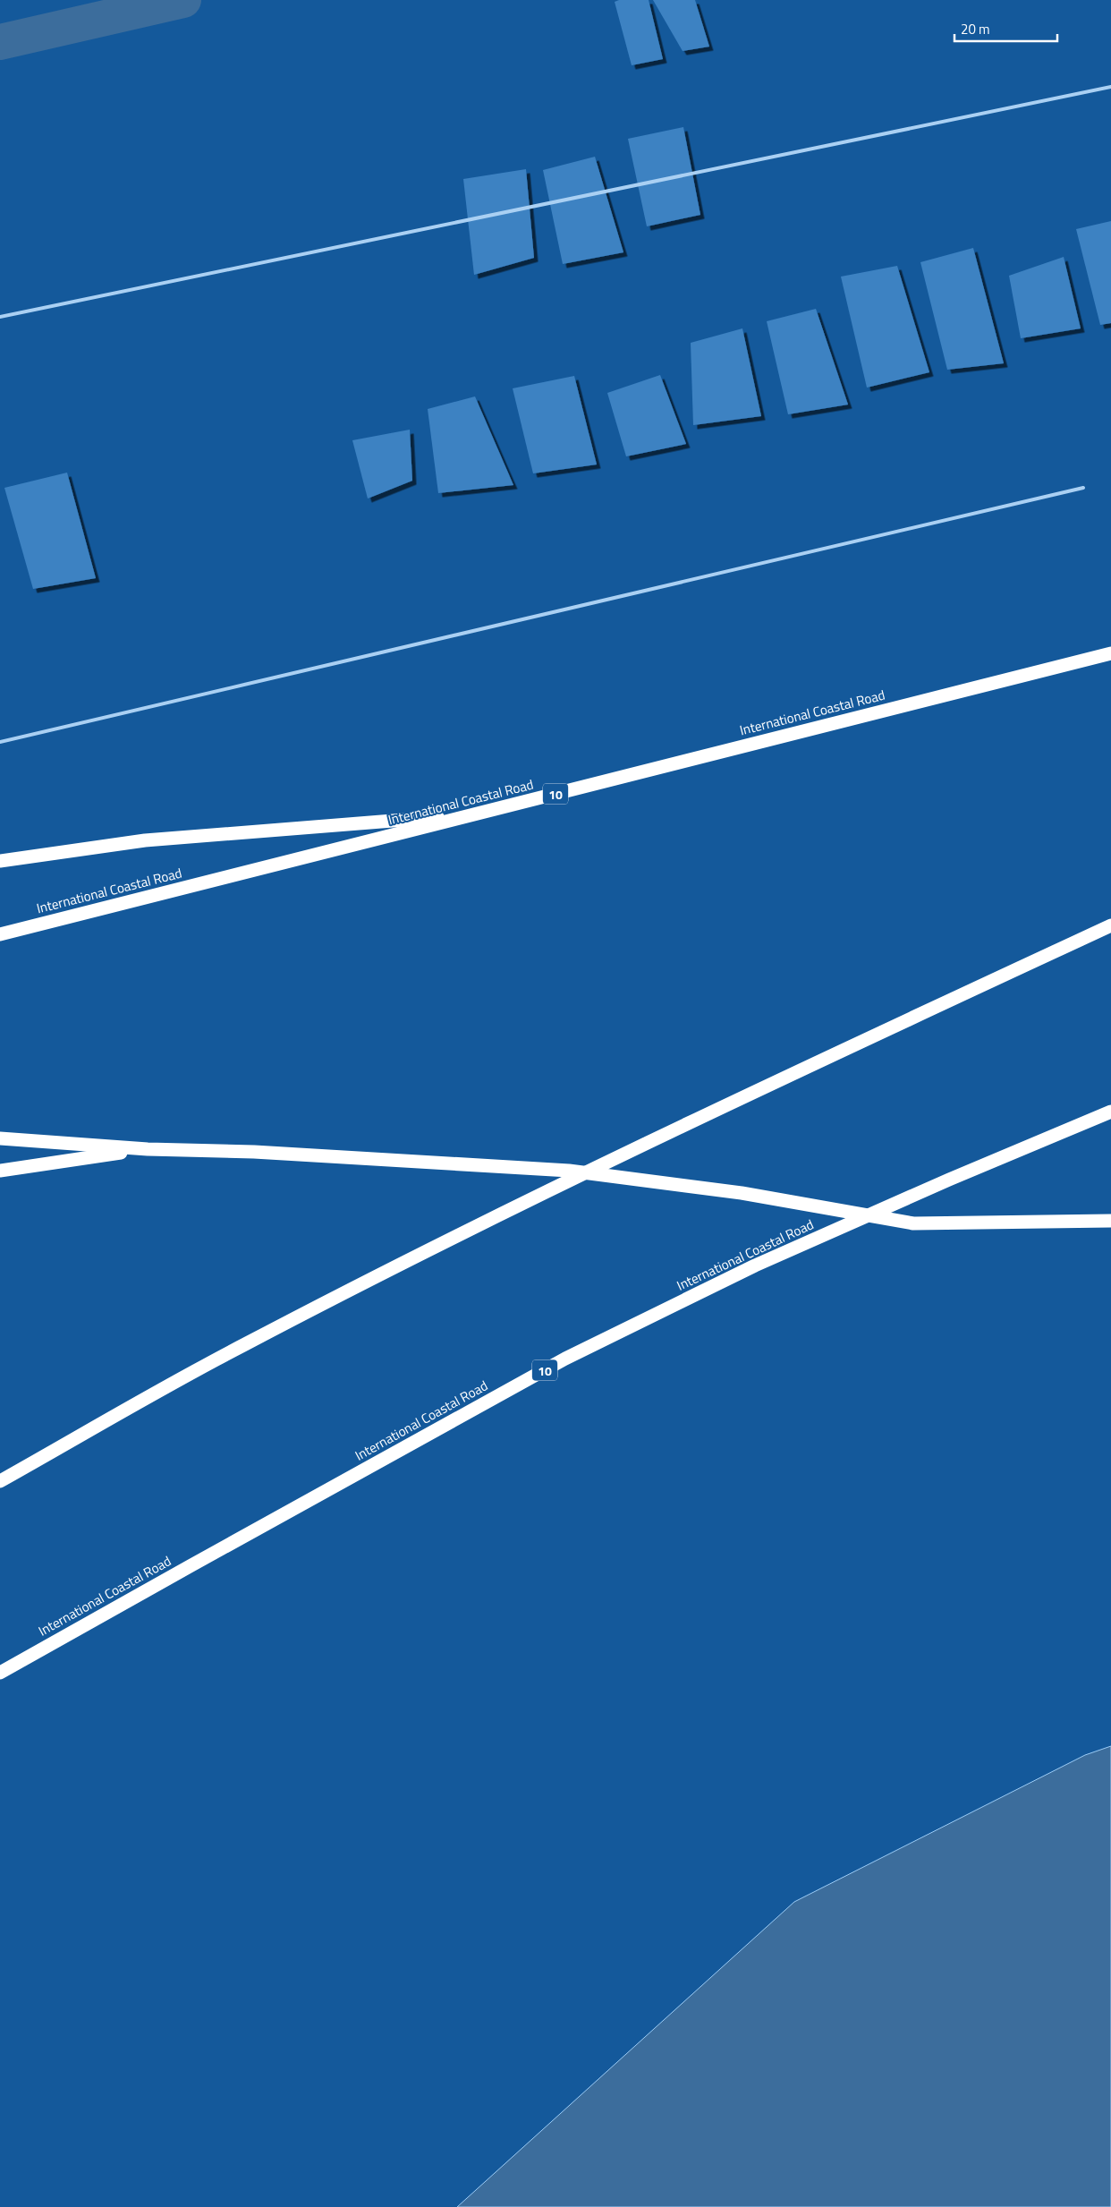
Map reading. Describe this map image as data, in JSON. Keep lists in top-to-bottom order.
{
  "streets": {
    "highway": ["International Coastal Road", "10"]
  },
  "scale_bar": "20 m"
}
